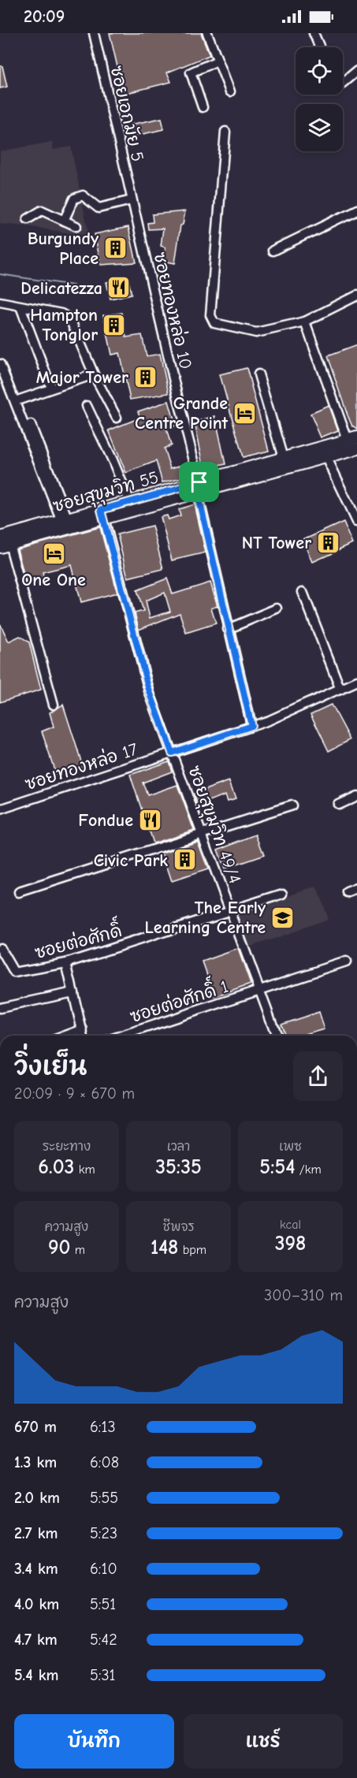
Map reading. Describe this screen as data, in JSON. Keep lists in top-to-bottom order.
{
  "streets": {
    "main road": ["ซอยสุขุมวิท 55"],
    "street": [
      "ซอยเอกมัย 5",
      "ซอยทองหล่อ 10",
      "ซอยทองหล่อ 17",
      "ซอยสุขุมวิท 49/4",
      "ซอยต่อศักดิ์",
      "ซอยต่อศักดิ์ 1"
    ]
  },
  "crossings": [
    ["ซอยเอกมัย 5", "ซอยทองหล่อ 10"],
    ["ซอยทองหล่อ 10", "ซอยสุขุมวิท 55"],
    ["ซอยทองหล่อ 10", "ซอยทองหล่อ 17"],
    ["ซอยสุขุมวิท 55", "ซอยสุขุมวิท 49/4"],
    ["ซอยทองหล่อ 17", "ซอยสุขุมวิท 49/4"],
    ["ซอยสุขุมวิท 49/4", "ซอยต่อศักดิ์"],
    ["ซอยสุขุมวิท 49/4", "ซอยต่อศักดิ์ 1"]
  ],
  "places": {
    "building": [
      "Burgundy Place",
      "Hampton Tonglor",
      "Major Tower",
      "NT Tower",
      "Civic Park"
    ],
    "restaurant": ["Delicatezza", "Fondue"],
    "hotel": ["Grande Centre Point", "One One"],
    "school or university": ["The Early Learning Centre"]
  },
  "page": {
    "status": "20:09",
    "heading": ["วิ่งเย็น", "20:09 · 9 × 670 m"],
    "stats": [
      ["ระยะทาง", "6.03 km"],
      ["เวลา", "35:35"],
      ["เพซ", "5:54 /km"],
      ["ความสูง", "90 m"],
      ["ชีพจร", "148 bpm"],
      ["kcal", "398"]
    ],
    "chart": ["ความสูง", "300–310 m"],
    "list": [
      {
        "name": "670 m",
        "note": "6:13"
      },
      {
        "name": "1.3 km",
        "note": "6:08"
      },
      {
        "name": "2.0 km",
        "note": "5:55"
      },
      {
        "name": "2.7 km",
        "note": "5:23"
      },
      {
        "name": "3.4 km",
        "note": "6:10"
      },
      {
        "name": "4.0 km",
        "note": "5:51"
      },
      {
        "name": "4.7 km",
        "note": "5:42"
      },
      {
        "name": "5.4 km",
        "note": "5:31"
      }
    ],
    "buttons": ["บันทึก", "แชร์"]
  }
}
